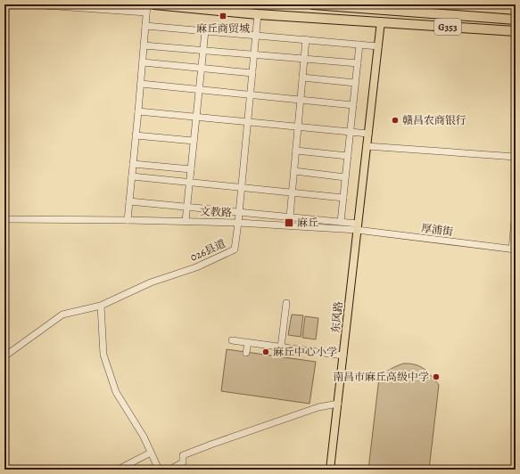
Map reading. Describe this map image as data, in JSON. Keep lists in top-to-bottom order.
{
  "streets": {
    "highway": ["G353"],
    "main road": ["东风路"],
    "street": ["文教路", "厚浦街", "026县道"]
  },
  "crossings": [
    ["G353", "文教路"],
    ["文教路", "026县道"],
    ["厚浦街", "东风路"]
  ],
  "places": {
    "transit": ["麻丘商贸城", "麻丘"],
    "other": ["赣昌农商银行", "麻丘中心小学", "南昌市麻丘高级中学"]
  }
}
